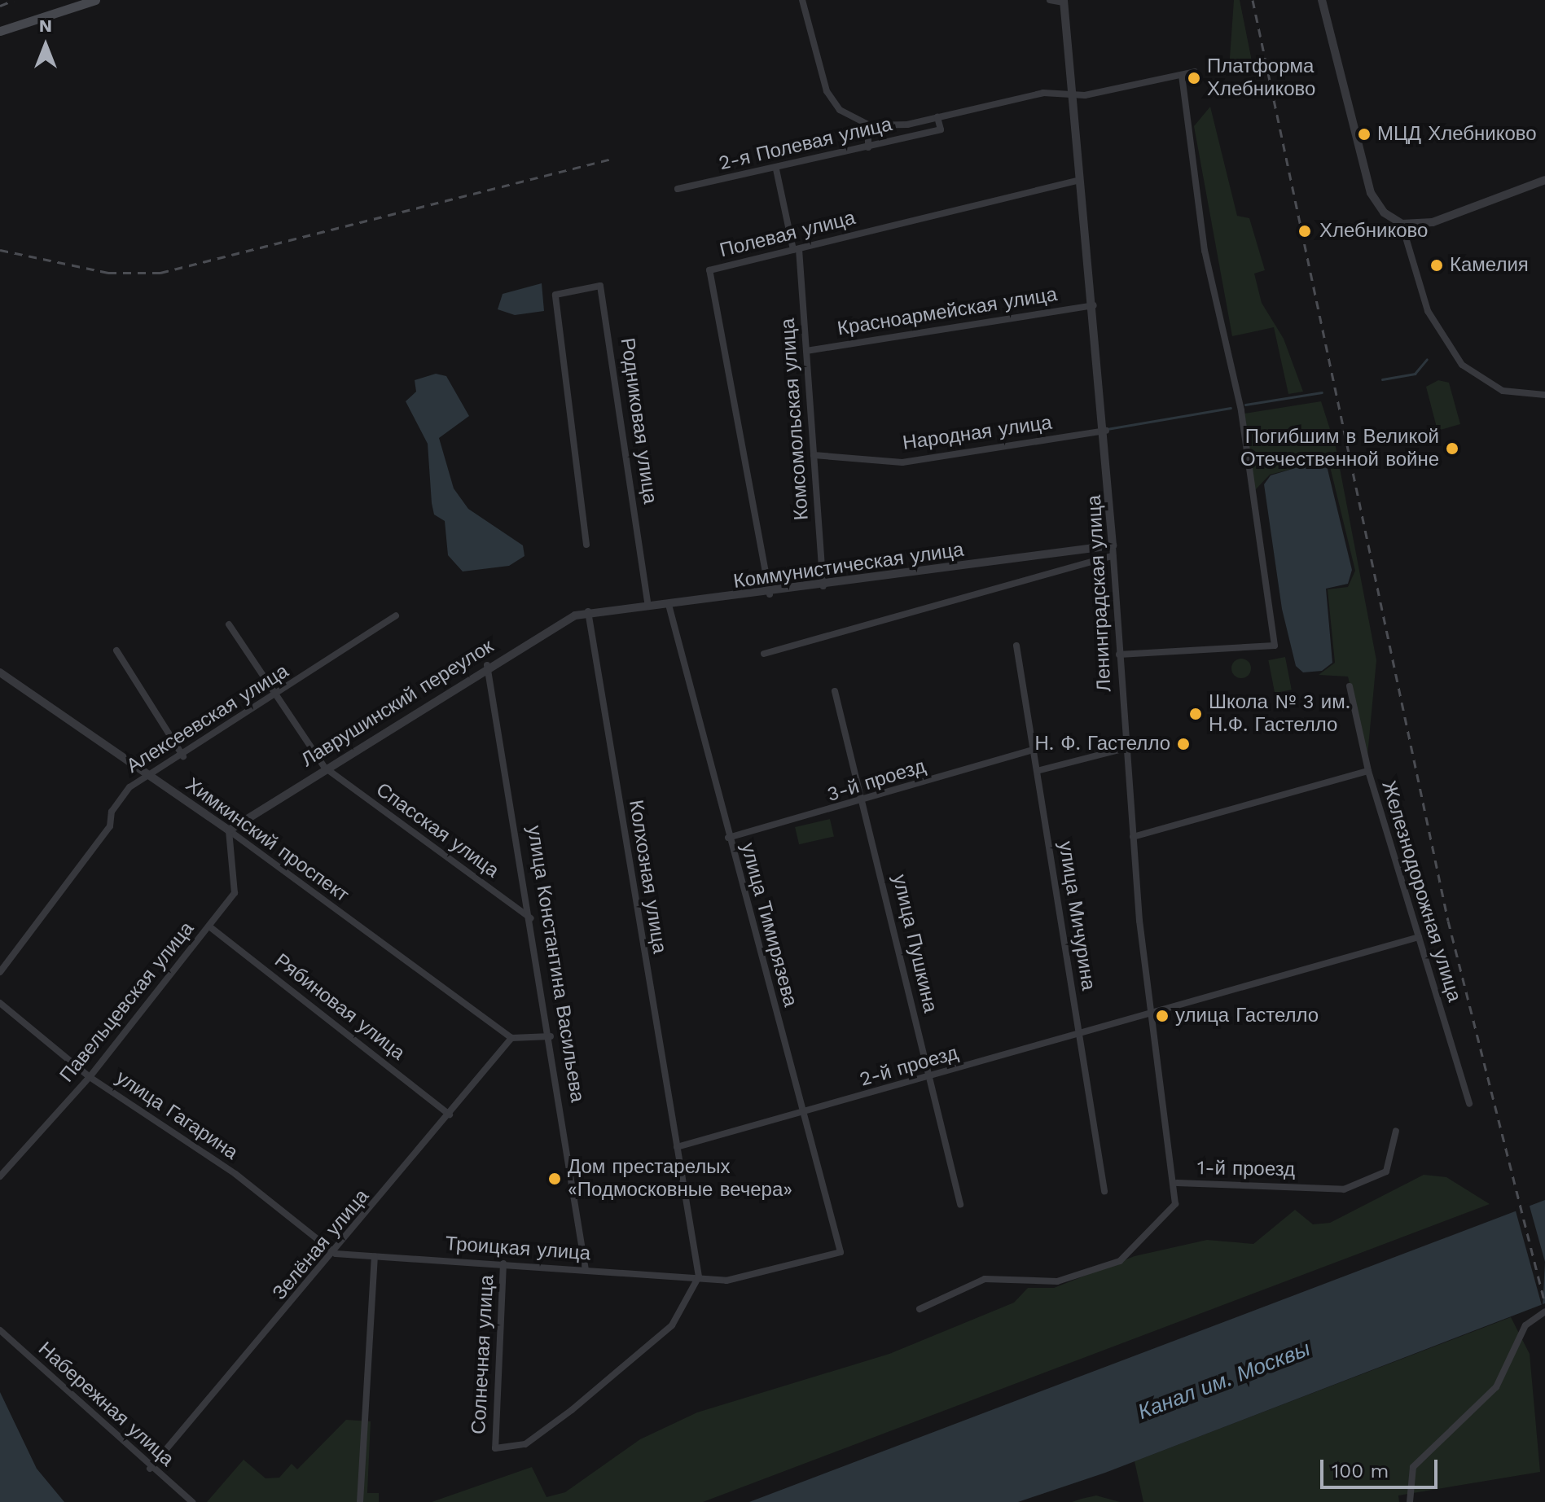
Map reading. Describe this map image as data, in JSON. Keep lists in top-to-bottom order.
{
  "streets": {
    "street": [
      "2-я Полевая улица",
      "Полевая улица",
      "Красноармейская улица",
      "Комсомольская улица",
      "Родниковая улица",
      "Народная улица",
      "Коммунистическая улица",
      "Ленинградская улица",
      "Лаврушинский переулок",
      "Алексеевская улица",
      "3-й проезд",
      "Спасская улица",
      "Химкинский проспект",
      "Колхозная улица",
      "Железнодорожная улица",
      "улица Мичурина",
      "улица Тимирязева",
      "улица Пушкина",
      "улица Константина Васильева",
      "Павельцевская улица",
      "Рябиновая улица",
      "2-й проезд",
      "улица Гагарина",
      "1-й проезд",
      "Зелёная улица",
      "Троицкая улица",
      "Солнечная улица",
      "Набережная улица"
    ]
  },
  "crossings": [
    ["2-я Полевая улица", "Комсомольская улица"],
    ["Полевая улица", "Комсомольская улица"],
    ["Полевая улица", "Коммунистическая улица"],
    ["Полевая улица", "Ленинградская улица"],
    ["Красноармейская улица", "Комсомольская улица"],
    ["Красноармейская улица", "Ленинградская улица"],
    ["Комсомольская улица", "Народная улица"],
    ["Комсомольская улица", "Коммунистическая улица"],
    ["Родниковая улица", "Коммунистическая улица"],
    ["Народная улица", "Ленинградская улица"],
    ["Коммунистическая улица", "Ленинградская улица"],
    ["Коммунистическая улица", "Лаврушинский переулок"],
    ["Коммунистическая улица", "Колхозная улица"],
    ["Коммунистическая улица", "улица Тимирязева"],
    ["Ленинградская улица", "2-й проезд"],
    ["Ленинградская улица", "1-й проезд"],
    ["Лаврушинский переулок", "Спасская улица"],
    ["Лаврушинский переулок", "Химкинский проспект"],
    ["Лаврушинский переулок", "Колхозная улица"],
    ["Лаврушинский переулок", "улица Константина Васильева"],
    ["Лаврушинский переулок", "Павельцевская улица"],
    ["Алексеевская улица", "Спасская улица"],
    ["Алексеевская улица", "Химкинский проспект"],
    ["3-й проезд", "улица Мичурина"],
    ["3-й проезд", "улица Тимирязева"],
    ["3-й проезд", "улица Пушкина"],
    ["Спасская улица", "улица Константина Васильева"],
    ["Химкинский проспект", "Павельцевская улица"],
    ["Химкинский проспект", "Зелёная улица"],
    ["Колхозная улица", "улица Тимирязева"],
    ["Колхозная улица", "2-й проезд"],
    ["Колхозная улица", "Троицкая улица"],
    ["Колхозная улица", "Солнечная улица"],
    ["улица Мичурина", "2-й проезд"],
    ["улица Тимирязева", "2-й проезд"],
    ["улица Тимирязева", "Троицкая улица"],
    ["улица Тимирязева", "Солнечная улица"],
    ["улица Пушкина", "2-й проезд"],
    ["улица Константина Васильева", "Троицкая улица"],
    ["Павельцевская улица", "Рябиновая улица"],
    ["Павельцевская улица", "улица Гагарина"],
    ["Рябиновая улица", "Зелёная улица"],
    ["улица Гагарина", "Зелёная улица"],
    ["улица Гагарина", "Троицкая улица"],
    ["Зелёная улица", "Троицкая улица"],
    ["Зелёная улица", "Набережная улица"],
    ["Троицкая улица", "Солнечная улица"]
  ],
  "water": ["Канал им. Москвы"],
  "places": [
    "Платформа Хлебниково",
    "МЦД Хлебниково",
    "Хлебниково",
    "Камелия",
    "Погибшим в Великой Отечественной войне",
    "Школа № 3 им. Н.Ф. Гастелло",
    "Н. Ф. Гастелло",
    "улица Гастелло",
    "Дом престарелых «Подмосковные вечера»"
  ],
  "scale_bar": "100 m",
  "north": "top"
}
